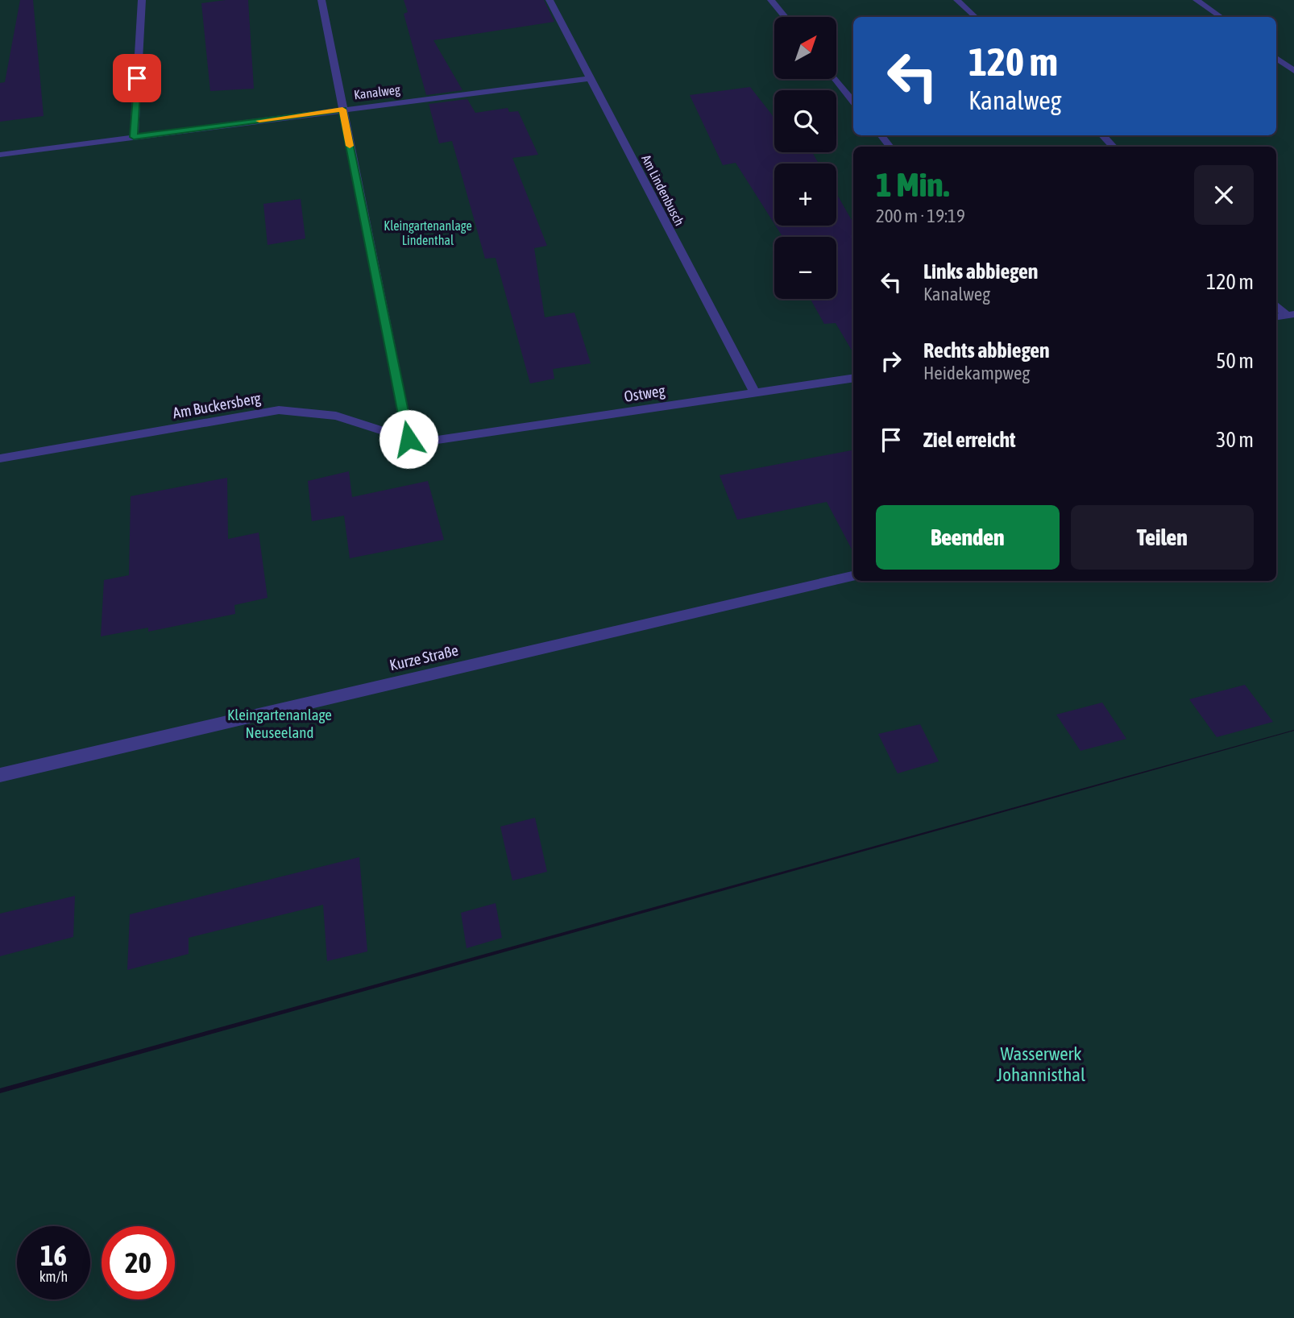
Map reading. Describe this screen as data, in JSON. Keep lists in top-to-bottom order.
{
  "streets": {
    "lane": [
      "Kanalweg",
      "Am Lindenbusch",
      "Ostweg",
      "Am Buckersberg",
      "Kurze Straße"
    ]
  },
  "crossings": [
    ["Kanalweg", "Am Lindenbusch"],
    ["Am Lindenbusch", "Ostweg"],
    ["Ostweg", "Am Buckersberg"]
  ],
  "parks": ["Kleingartenanlage Lindenthal", "Kleingartenanlage Neuseeland", "Wasserwerk Johannisthal"],
  "north": "top right",
  "page": {
    "map_buttons": ["+", "−"],
    "turn": ["120 m", "Kanalweg"],
    "heading": ["1 Min.", "200 m · 19:19"],
    "list": [
      {
        "name": "Links abbiegen",
        "note": "Kanalweg",
        "value": "120 m"
      },
      {
        "name": "Rechts abbiegen",
        "note": "Heidekampweg",
        "value": "50 m"
      },
      {
        "name": "Ziel erreicht",
        "value": "30 m"
      }
    ],
    "buttons": ["Beenden", "Teilen"],
    "speed": "16 km/h",
    "limit": "20"
  }
}
